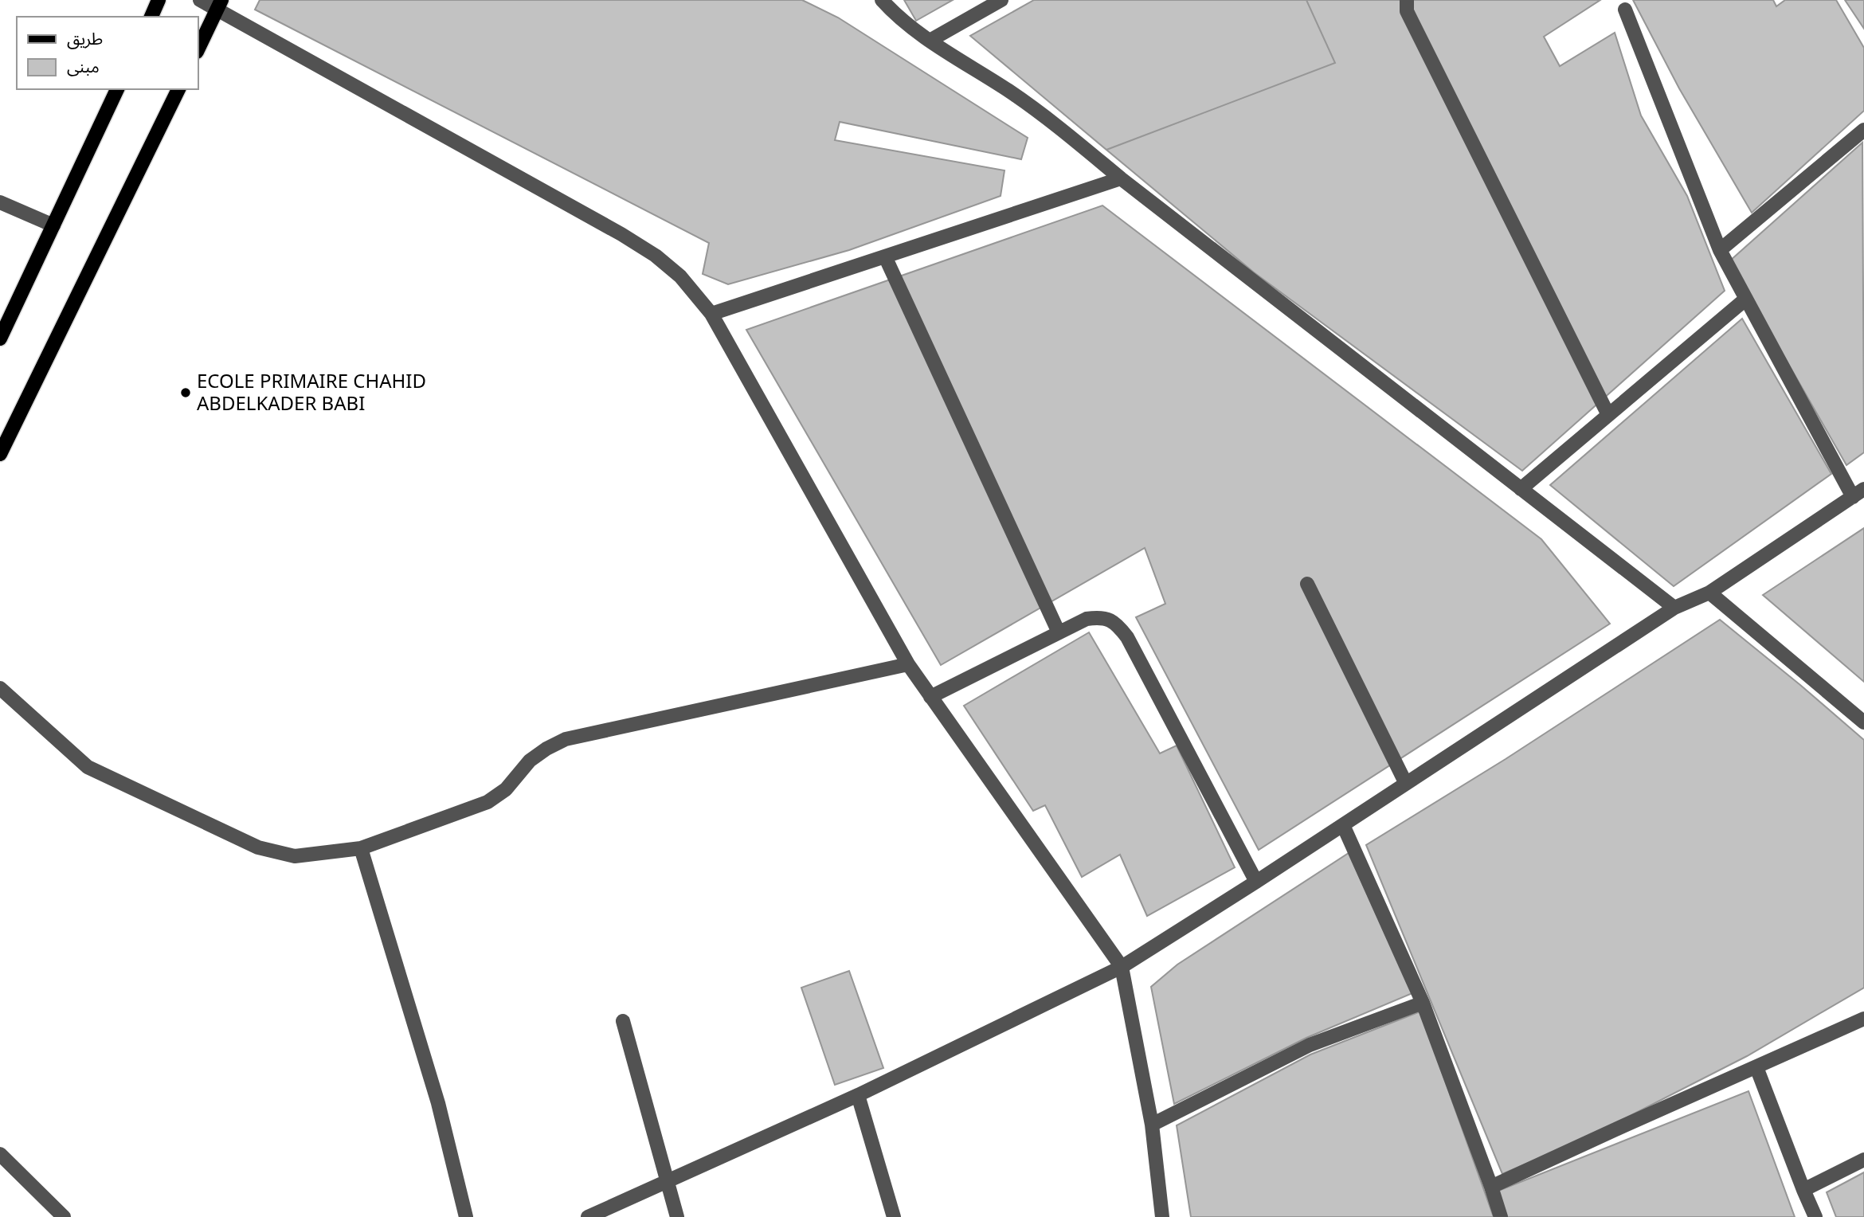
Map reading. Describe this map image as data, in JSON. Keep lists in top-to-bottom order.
{
  "places": ["ECOLE PRIMAIRE CHAHID ABDELKADER BABI"],
  "legend": ["طريق", "مبنى"]
}
